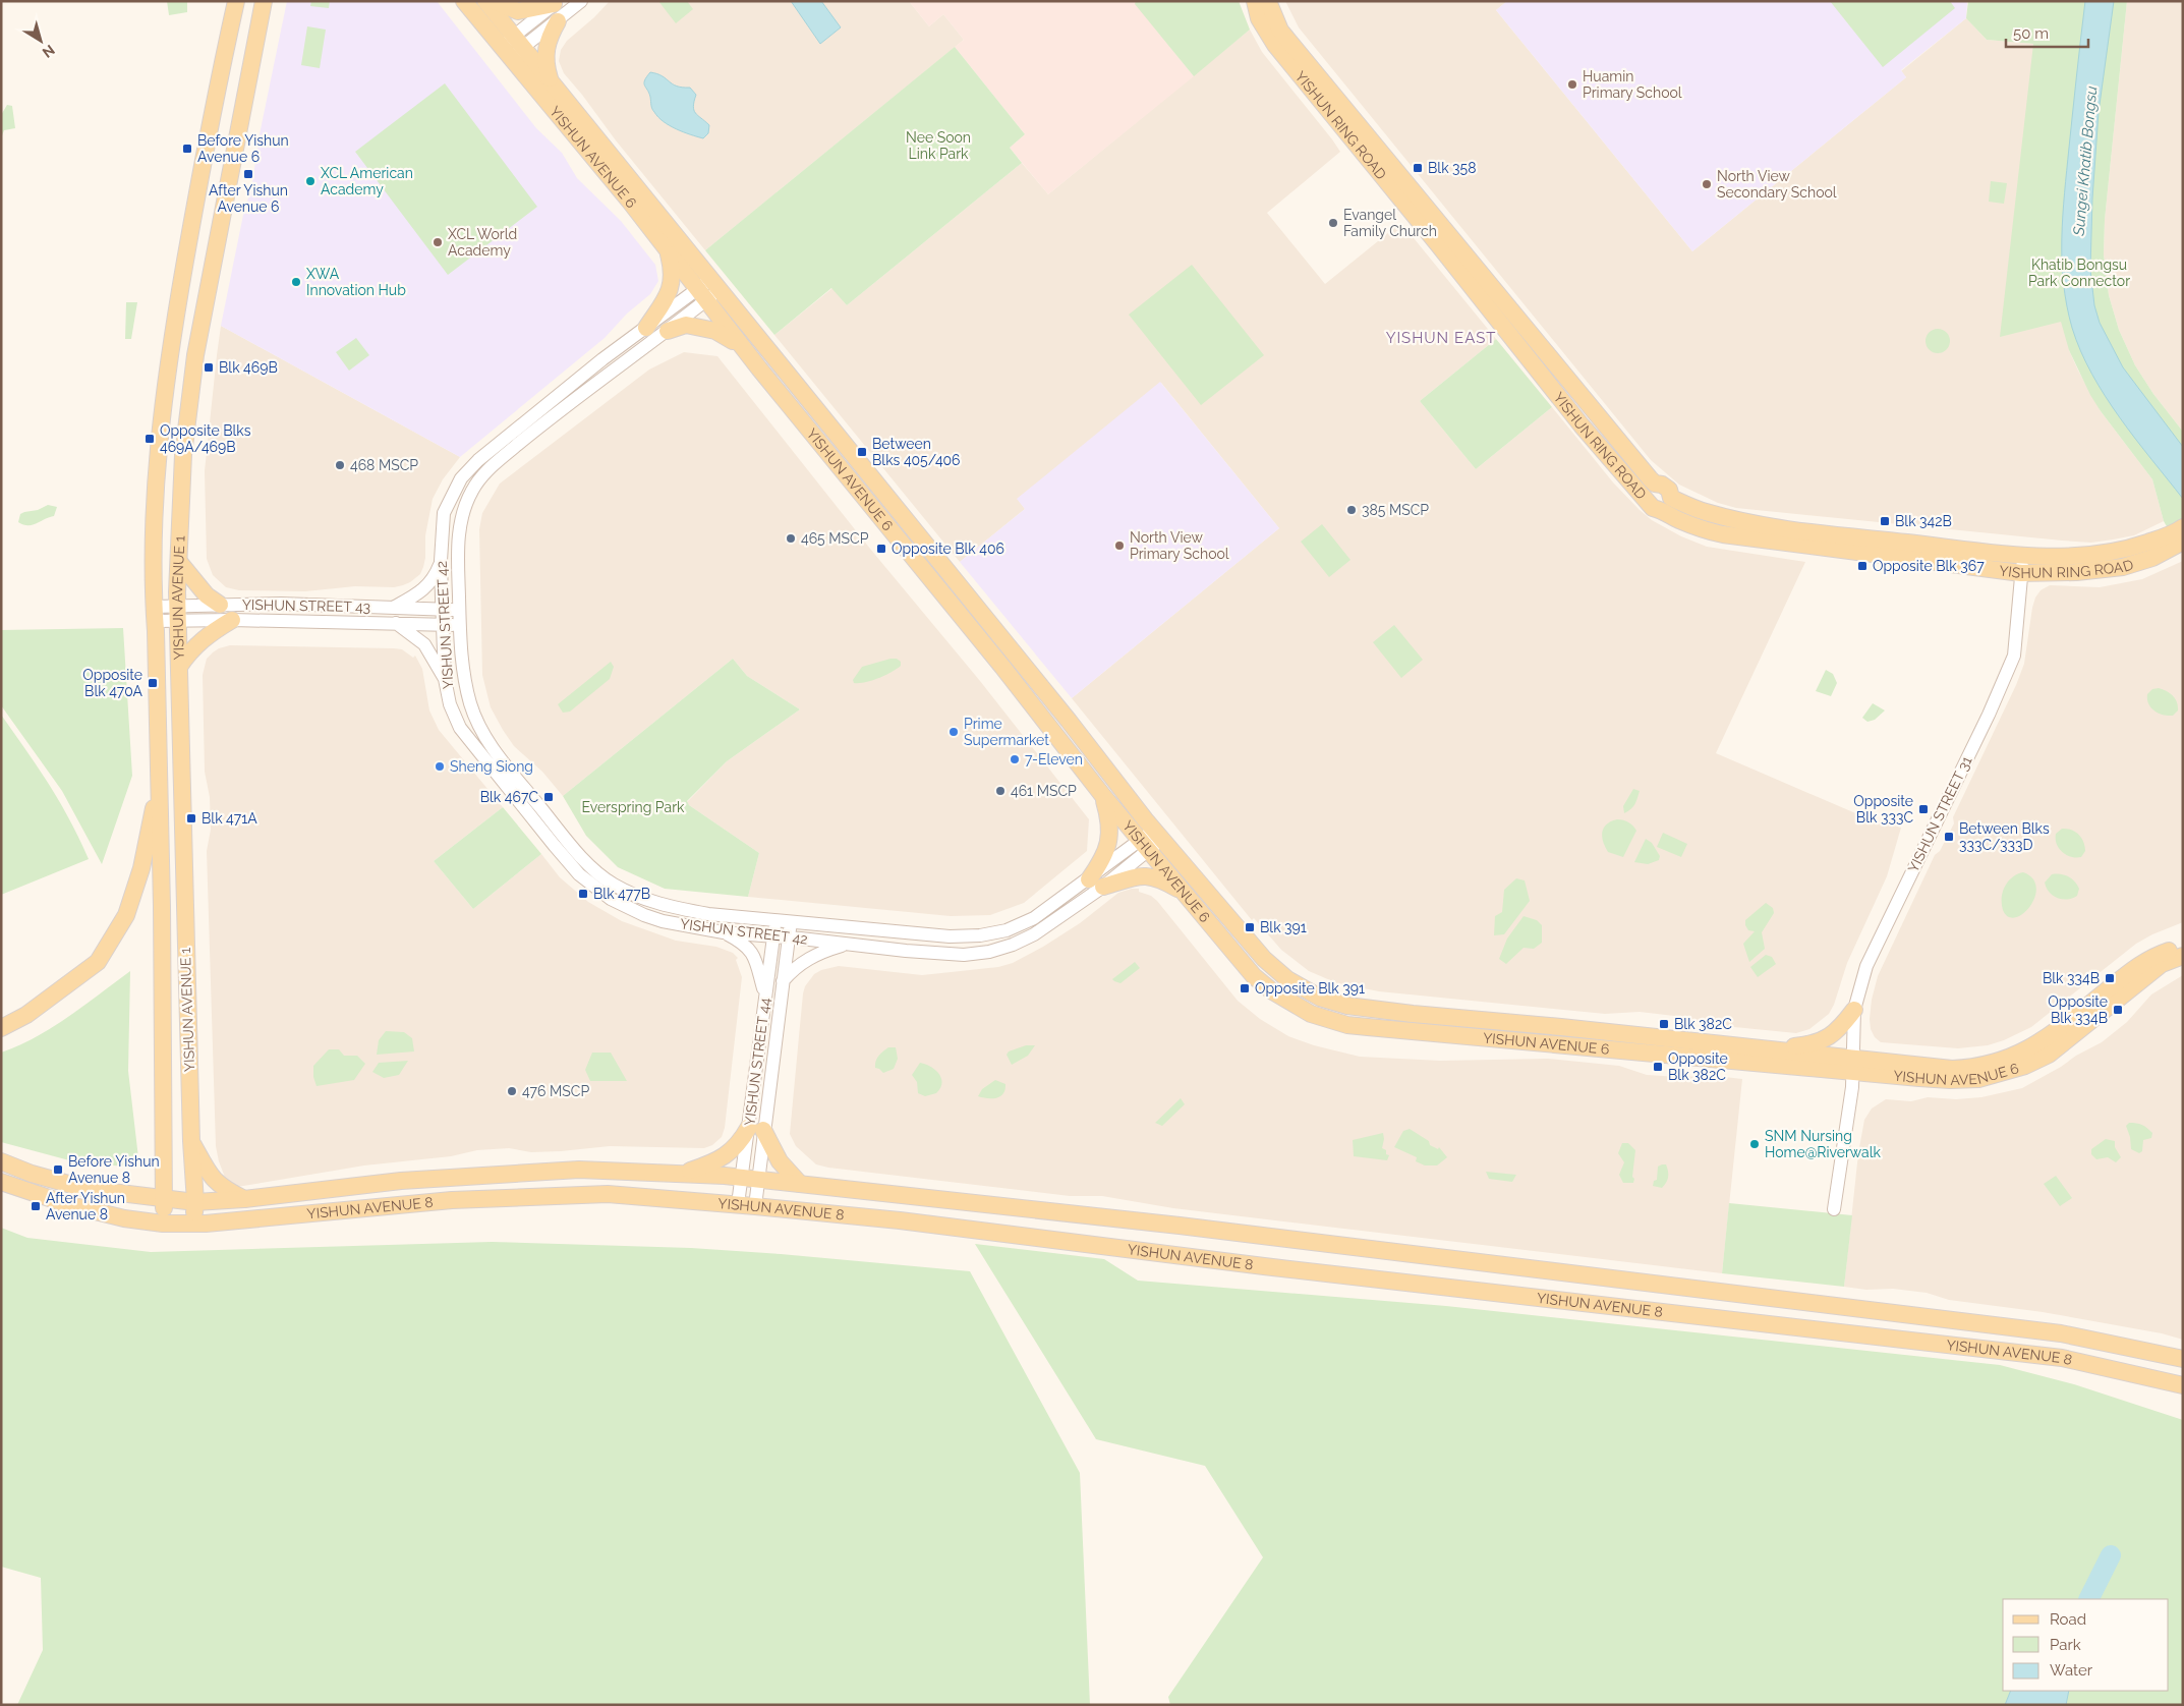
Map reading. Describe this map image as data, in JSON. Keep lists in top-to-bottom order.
{
  "streets": {
    "main road": [
      "YISHUN RING ROAD",
      "YISHUN AVENUE 6",
      "YISHUN AVENUE 1",
      "YISHUN AVENUE 8"
    ],
    "street": [
      "YISHUN STREET 43",
      "YISHUN STREET 42",
      "YISHUN STREET 31",
      "YISHUN STREET 44"
    ]
  },
  "crossings": [
    ["YISHUN RING ROAD", "YISHUN STREET 31"],
    ["YISHUN AVENUE 6", "YISHUN STREET 42"],
    ["YISHUN AVENUE 6", "YISHUN STREET 31"],
    ["YISHUN AVENUE 1", "YISHUN STREET 43"],
    ["YISHUN AVENUE 1", "YISHUN AVENUE 8"],
    ["YISHUN STREET 43", "YISHUN STREET 42"],
    ["YISHUN STREET 42", "YISHUN STREET 44"],
    ["YISHUN STREET 44", "YISHUN AVENUE 8"]
  ],
  "districts": ["YISHUN EAST"],
  "water": ["Sungei Khatib Bongsu"],
  "parks": ["Nee Soon Link Park", "Khatib Bongsu Park Connector", "Everspring Park"],
  "places": {
    "other": [
      "Huamin Primary School",
      "XCL American Academy",
      "North View Secondary School",
      "Evangel Family Church",
      "XCL World Academy",
      "XWA Innovation Hub",
      "468 MSCP",
      "385 MSCP",
      "465 MSCP",
      "North View Primary School",
      "Prime Supermarket",
      "7-Eleven",
      "Sheng Siong",
      "461 MSCP",
      "476 MSCP",
      "SNM Nursing Home@Riverwalk"
    ],
    "transit": [
      "Before Yishun Avenue 6",
      "Blk 358",
      "After Yishun Avenue 6",
      "Blk 469B",
      "Opposite Blks 469A/469B",
      "Between Blks 405/406",
      "Blk 342B",
      "Opposite Blk 406",
      "Opposite Blk 367",
      "Opposite Blk 470A",
      "Blk 467C",
      "Opposite Blk 333C",
      "Blk 471A",
      "Between Blks 333C/333D",
      "Blk 477B",
      "Blk 391",
      "Blk 334B",
      "Opposite Blk 391",
      "Opposite Blk 334B",
      "Blk 382C",
      "Opposite Blk 382C",
      "Before Yishun Avenue 8",
      "After Yishun Avenue 8"
    ]
  },
  "legend": ["Road", "Park", "Water"],
  "scale_bar": "50 m",
  "north": "bottom right"
}
